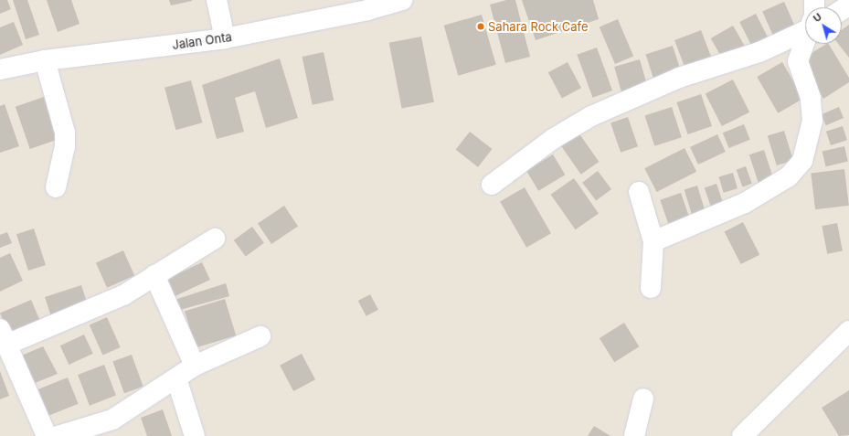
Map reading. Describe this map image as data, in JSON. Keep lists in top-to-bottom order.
{
  "streets": {
    "street": ["Jalan Onta"]
  },
  "places": ["Sahara Rock Cafe"],
  "north": "top left"
}
